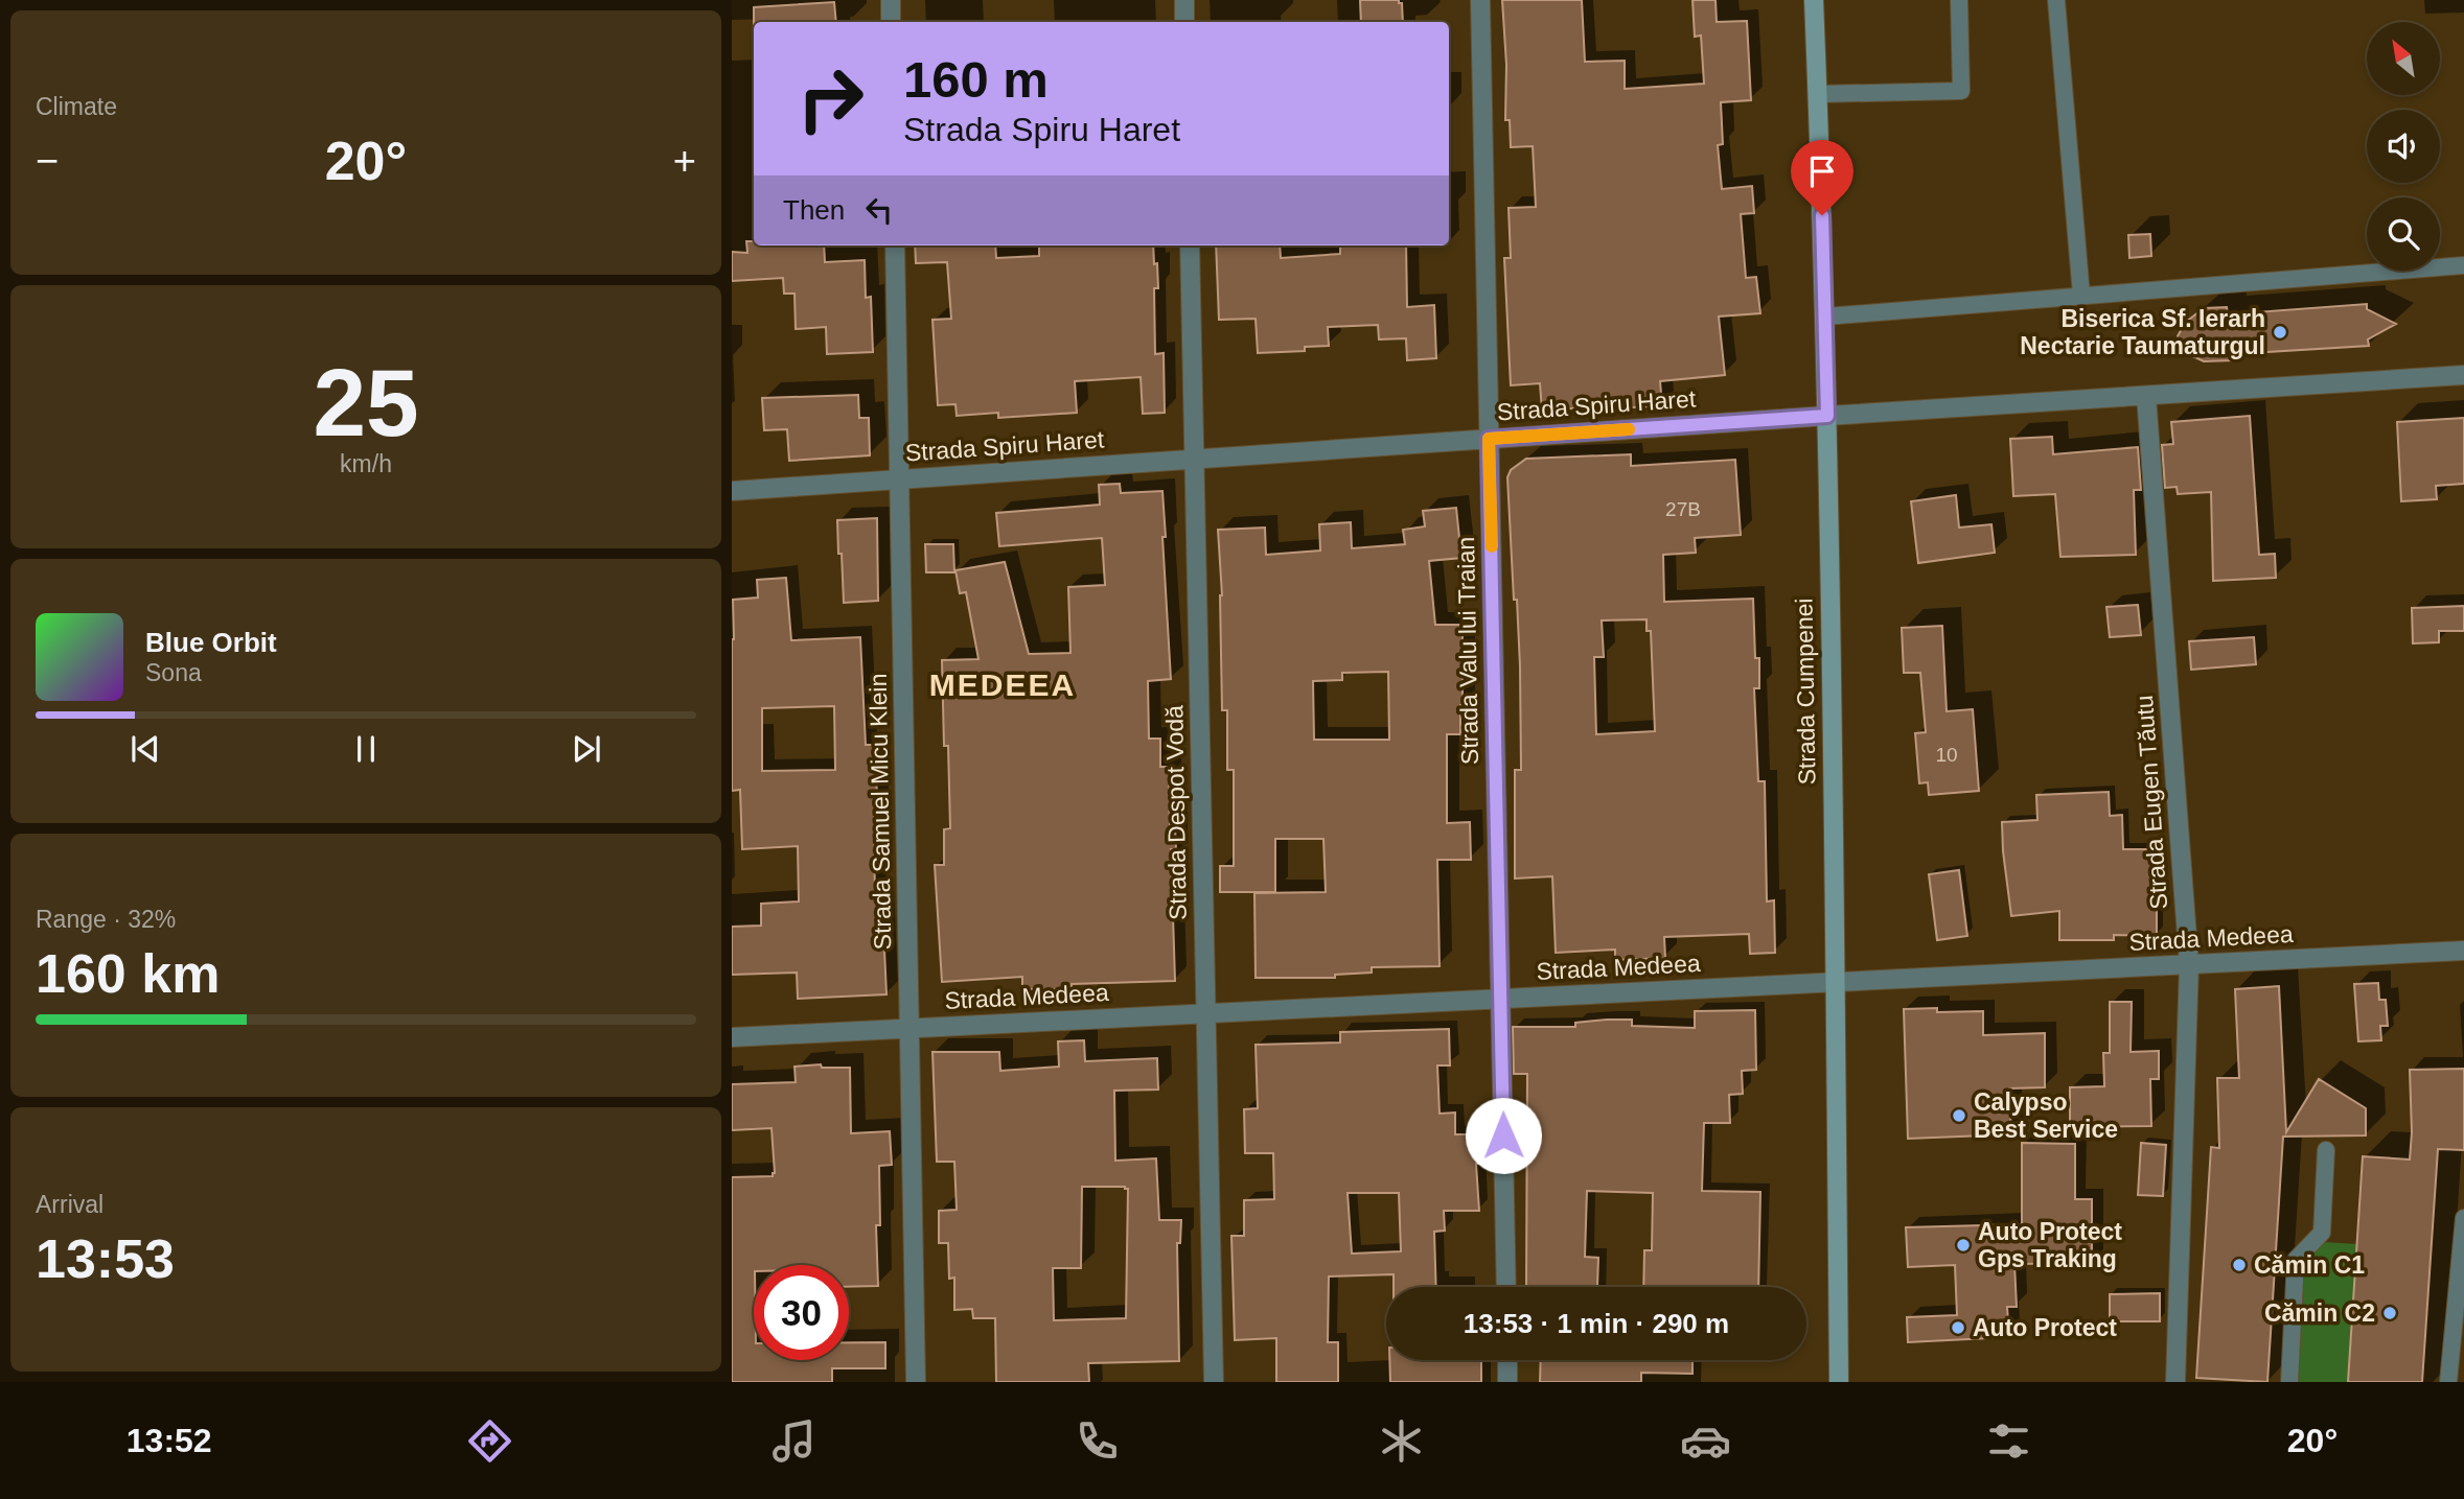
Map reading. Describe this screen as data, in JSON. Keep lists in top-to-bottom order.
{
  "streets": {
    "main road": ["Strada Cumpenei"],
    "street": [
      "Strada Spiru Haret",
      "Strada Valu lui Traian",
      "Strada Eugen Tăutu",
      "Strada Samuel Micu Klein",
      "Strada Despot Vodă",
      "Strada Medeea"
    ]
  },
  "crossings": [
    ["Strada Spiru Haret", "Strada Valu lui Traian"],
    ["Strada Spiru Haret", "Strada Cumpenei"],
    ["Strada Spiru Haret", "Strada Eugen Tăutu"],
    ["Strada Spiru Haret", "Strada Samuel Micu Klein"],
    ["Strada Spiru Haret", "Strada Despot Vodă"],
    ["Strada Valu lui Traian", "Strada Medeea"],
    ["Strada Cumpenei", "Strada Medeea"],
    ["Strada Eugen Tăutu", "Strada Medeea"],
    ["Strada Samuel Micu Klein", "Strada Medeea"],
    ["Strada Despot Vodă", "Strada Medeea"]
  ],
  "districts": ["MEDEEA"],
  "places": [
    "Biserica Sf. Ierarh Nectarie Taumaturgul",
    "Calypso Best Service",
    "Auto Protect Gps Traking",
    "Cămin C1",
    "Cămin C2",
    "Auto Protect"
  ],
  "house_numbers": ["27B", "10"],
  "north": "top left",
  "page": {
    "tile": [
      "Climate",
      ["25", "km/h"],
      ["Range · 32%", "160 km"],
      ["Arrival", "13:53"]
    ],
    "turn": ["160 m", "Strada Spiru Haret"],
    "heat": ["−", "20°", "+"],
    "then": "Then",
    "song": ["Blue Orbit", "Sona"],
    "limit": "30",
    "trip": "13:53 · 1 min · 290 m",
    "tabs": ["13:52", "20°"]
  }
}
